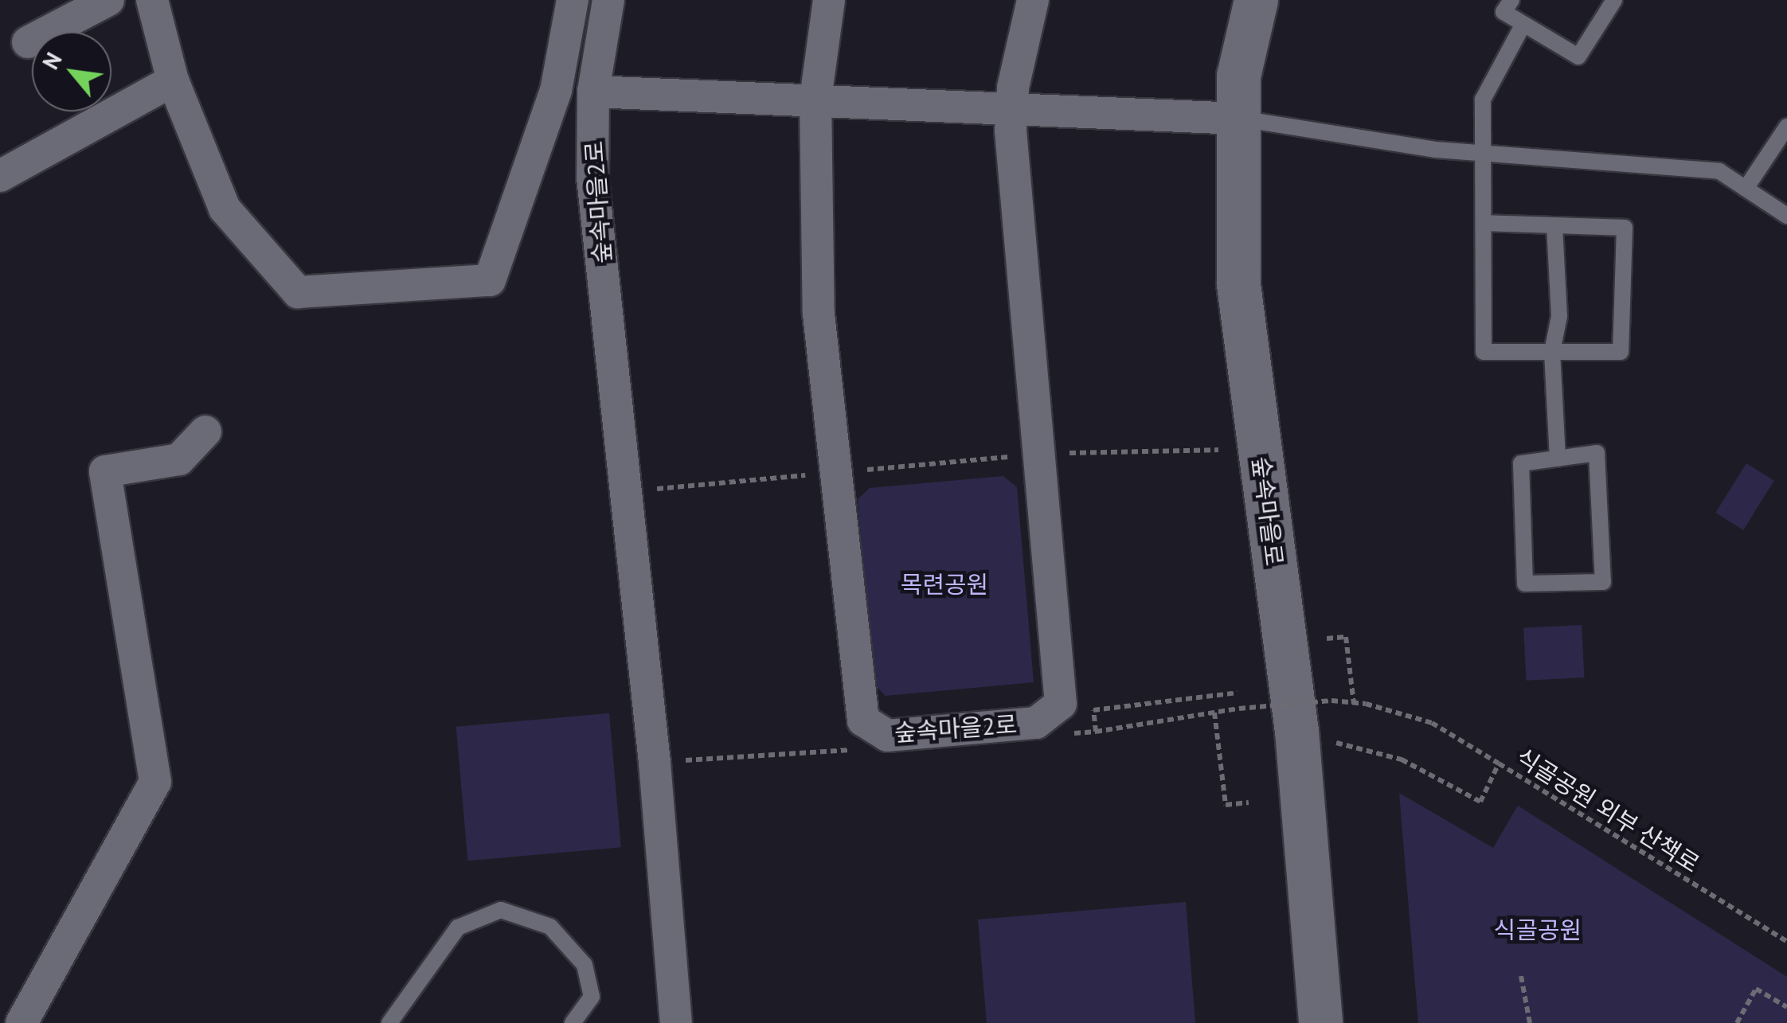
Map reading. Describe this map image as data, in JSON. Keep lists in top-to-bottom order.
{
  "streets": {
    "main road": ["숲속마을로"],
    "street": ["숲속마을2로"],
    "path": ["식골공원 외부 산책로"]
  },
  "parks": ["목련공원", "식골공원"],
  "north": "top left"
}
